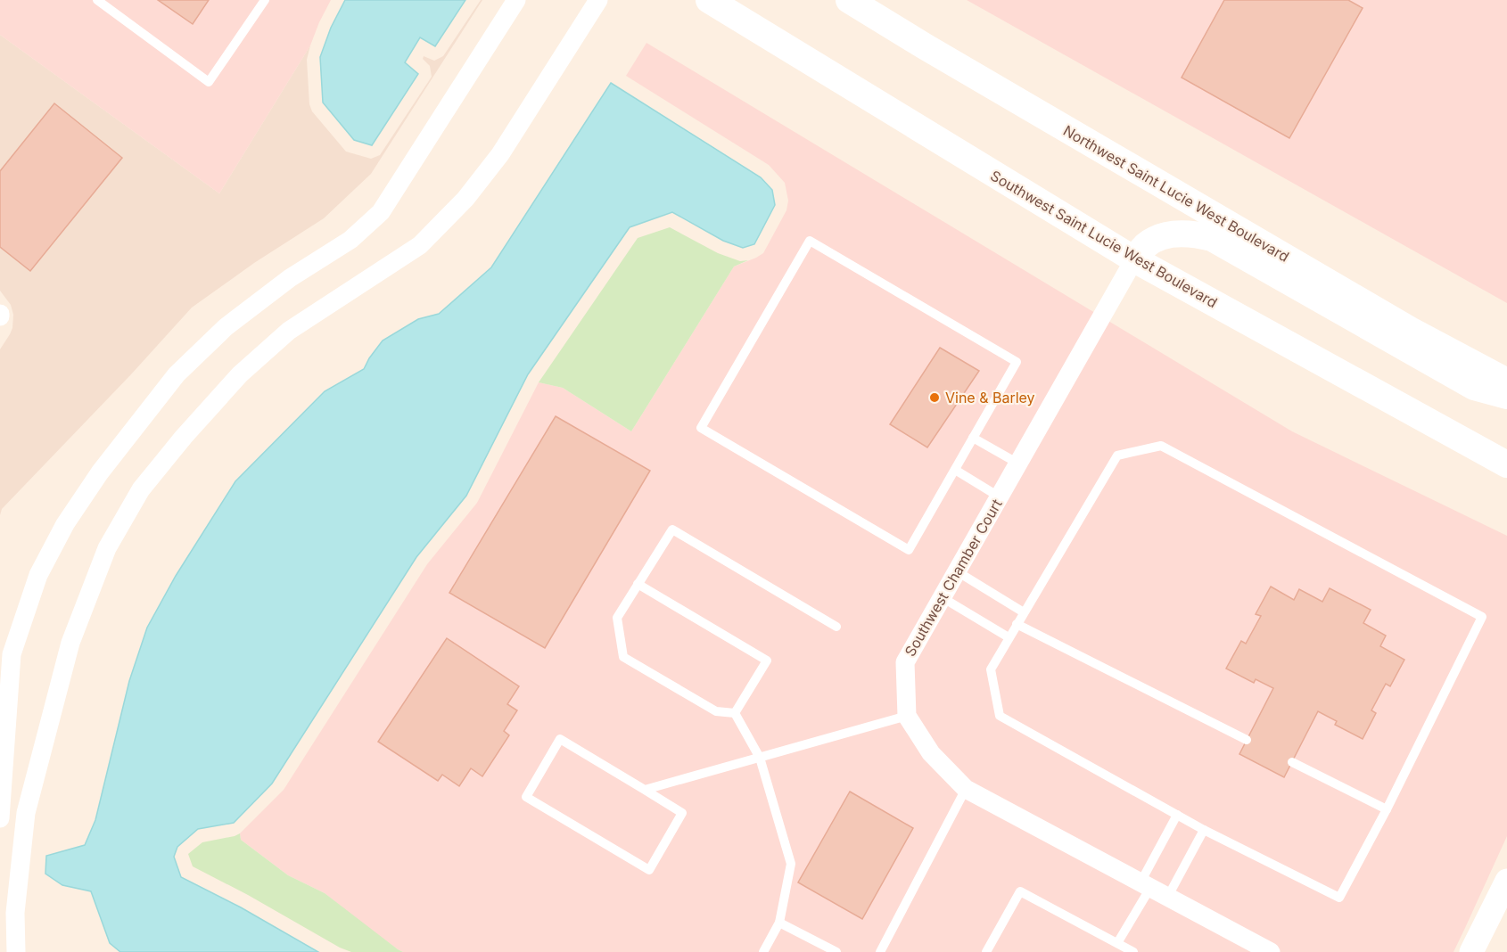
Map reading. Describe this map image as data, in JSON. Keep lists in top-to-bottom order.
{
  "streets": {
    "main road": ["Northwest Saint Lucie West Boulevard", "Southwest Saint Lucie West Boulevard"],
    "street": ["Southwest Chamber Court"]
  },
  "crossings": [
    ["Southwest Saint Lucie West Boulevard", "Southwest Chamber Court"]
  ],
  "places": ["Vine & Barley"]
}
